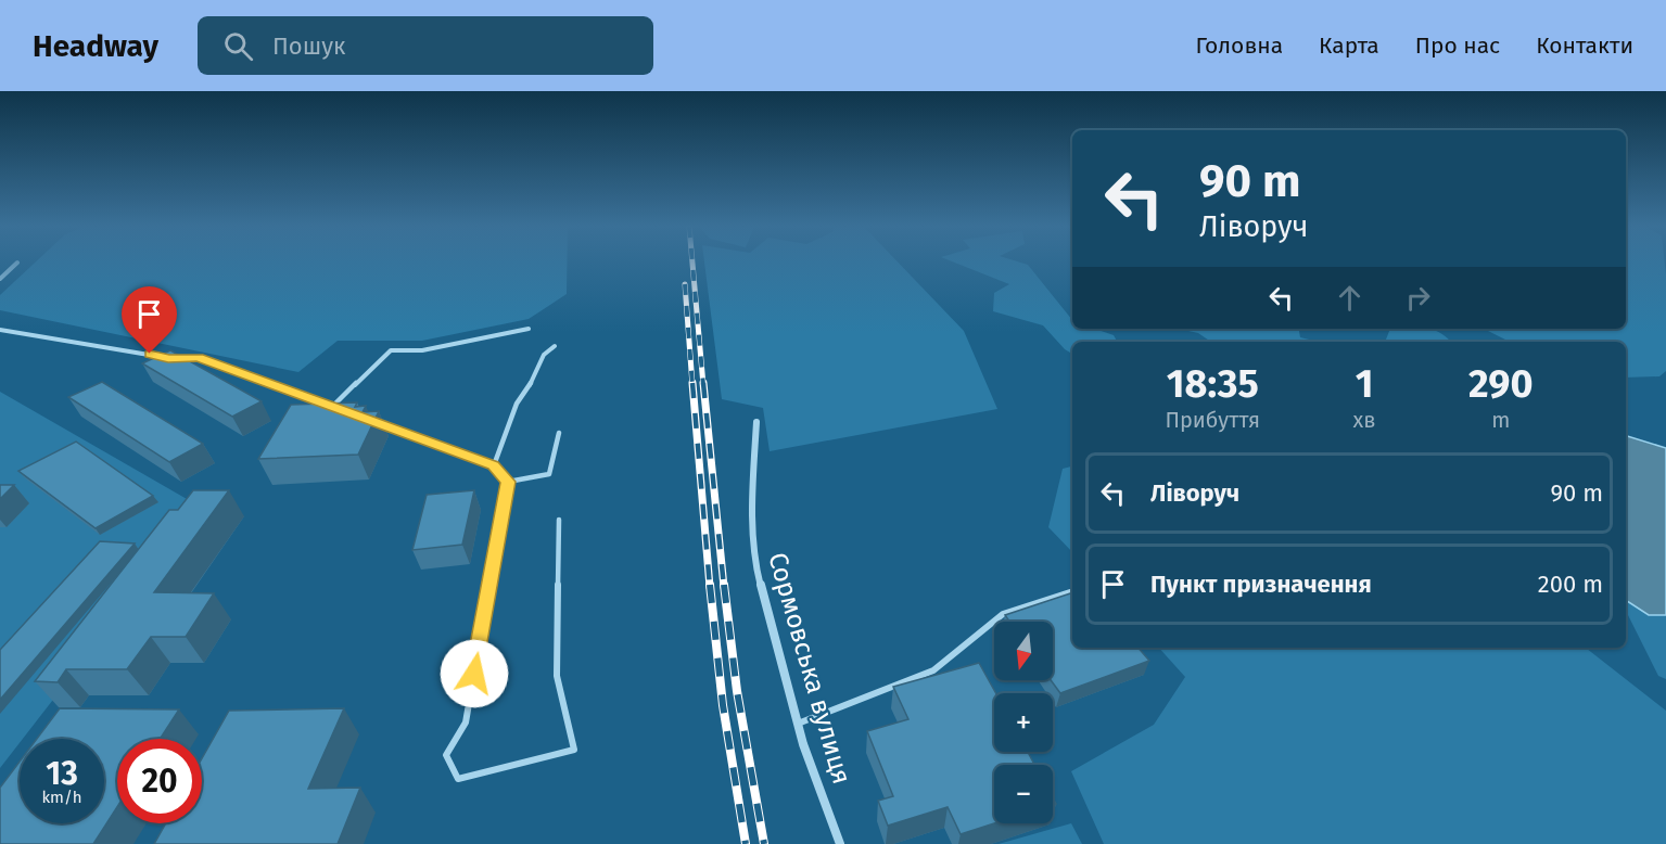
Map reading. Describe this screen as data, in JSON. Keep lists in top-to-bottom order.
{
  "streets": {
    "street": ["Сормовська вулиця"]
  },
  "north": "bottom",
  "page": {
    "header": "Headway",
    "search": "Пошук",
    "nav": [
      "Головна",
      "Карта",
      "Про нас",
      "Контакти"
    ],
    "turn": ["90 m", "Ліворуч"],
    "eta": [
      "18:35",
      "Прибуття",
      "1",
      "хв",
      "290",
      "m"
    ],
    "list": [
      {
        "name": "Ліворуч",
        "value": "90 m"
      },
      {
        "name": "Пункт призначення",
        "value": "200 m"
      }
    ],
    "map_buttons": ["+", "−"],
    "speed": "13 km/h",
    "limit": "20"
  }
}
